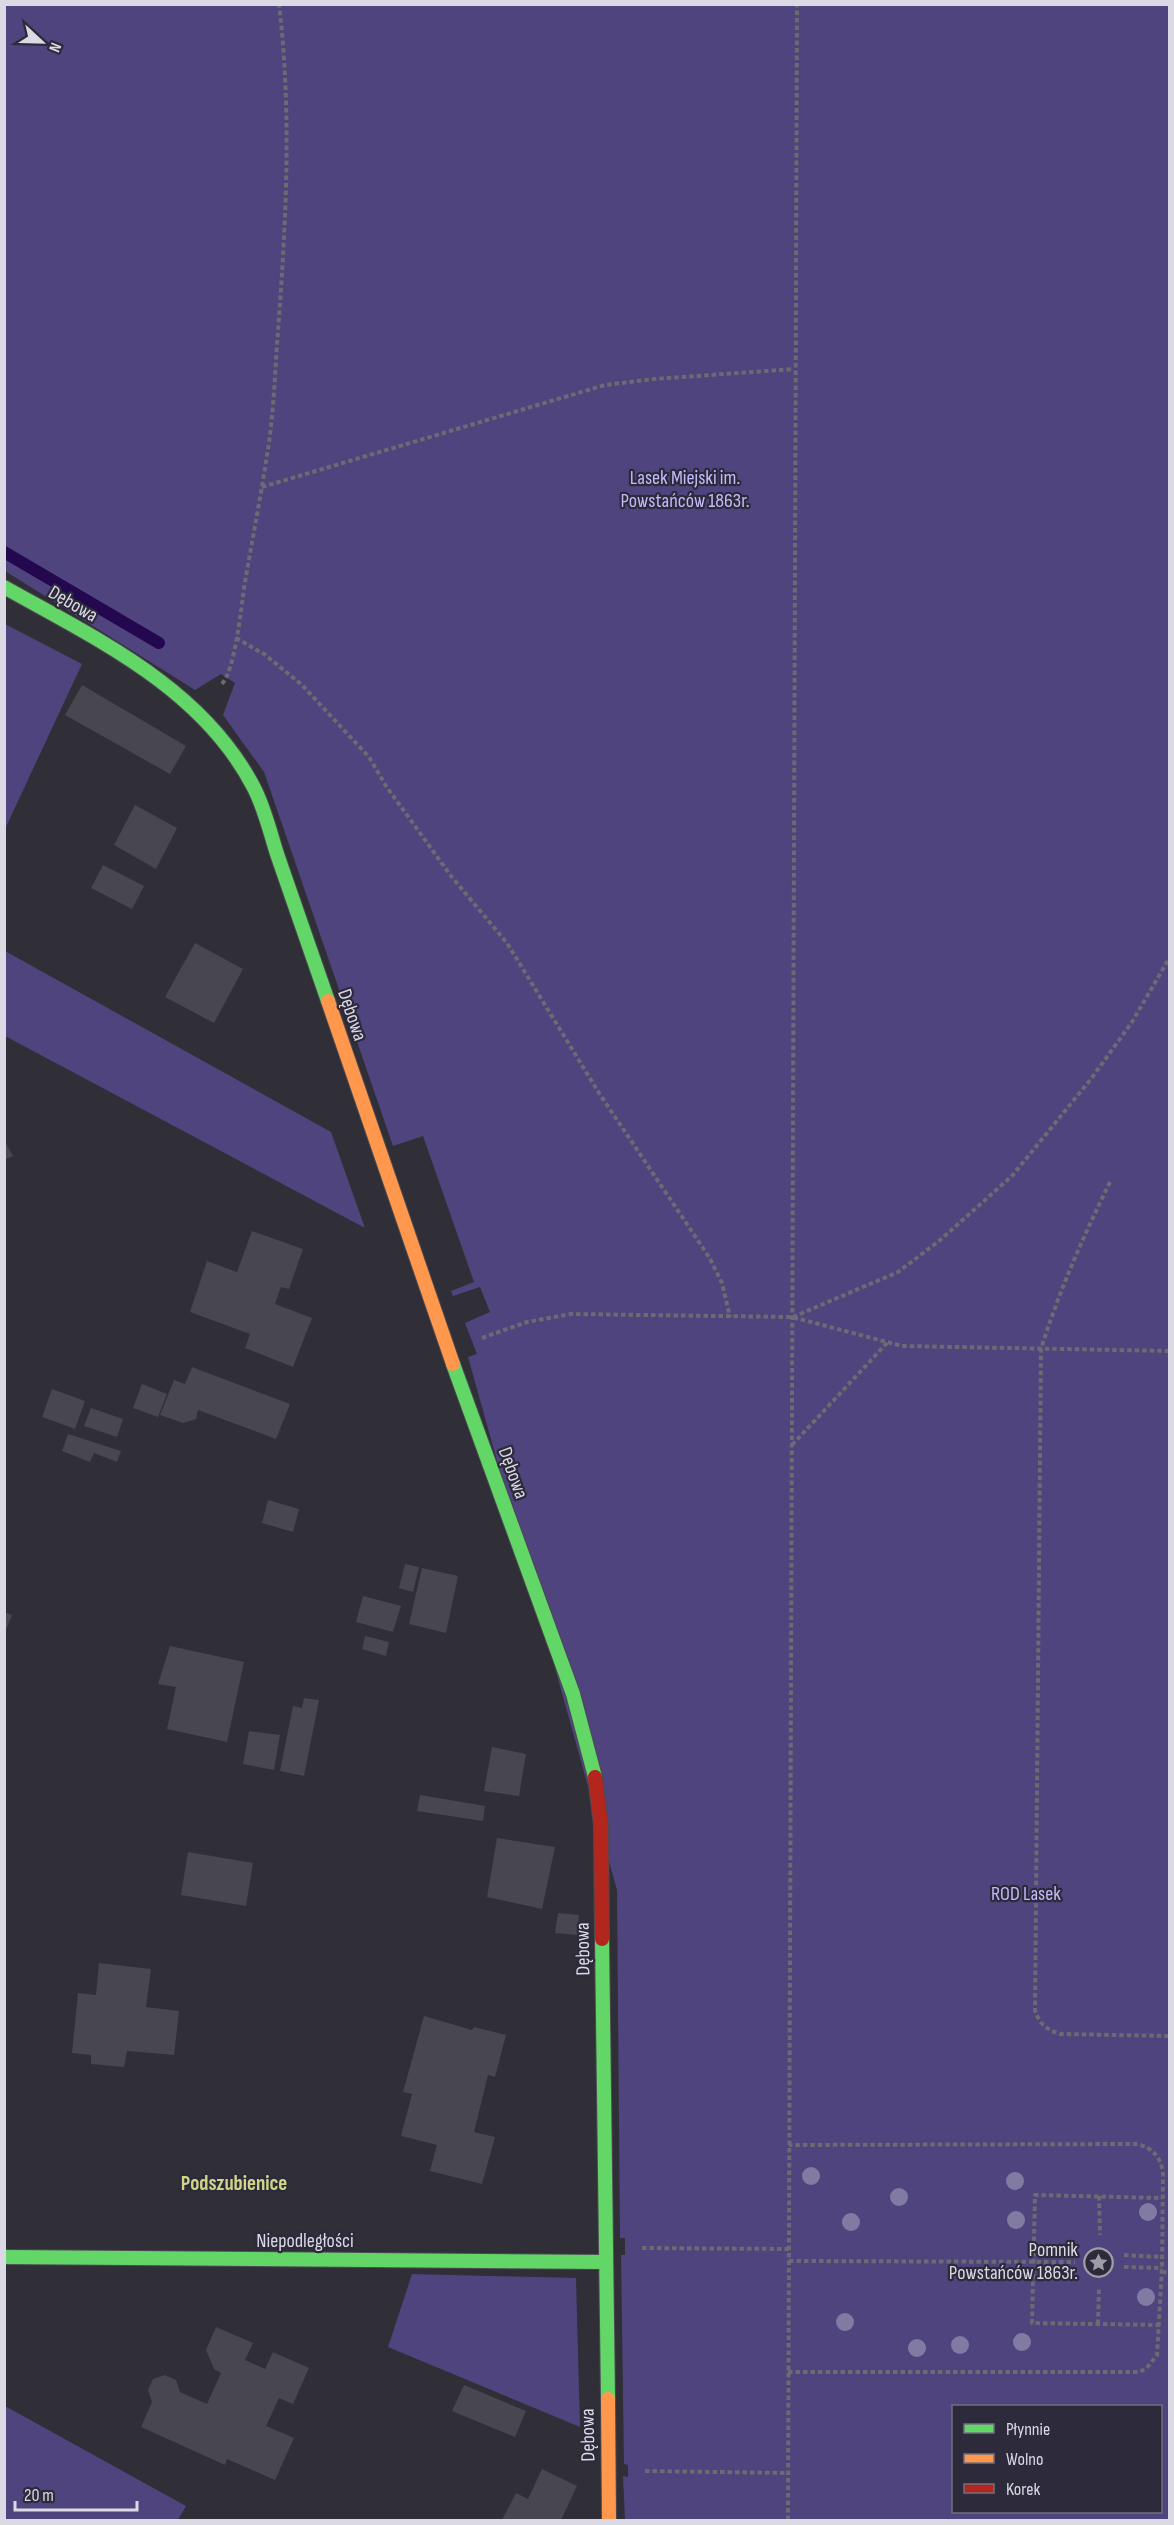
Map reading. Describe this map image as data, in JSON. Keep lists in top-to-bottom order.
{
  "streets": {
    "street": ["Dębowa", "Niepodległości"]
  },
  "crossings": [
    ["Dębowa", "Niepodległości"]
  ],
  "districts": ["Podszubienice"],
  "parks": ["Lasek Miejski im. Powstańców 1863r.", "ROD Lasek"],
  "places": {
    "place": ["Pomnik Powstańców 1863r."]
  },
  "legend": ["Płynnie", "Wolno", "Korek"],
  "scale_bar": "20 m",
  "north": "right"
}
